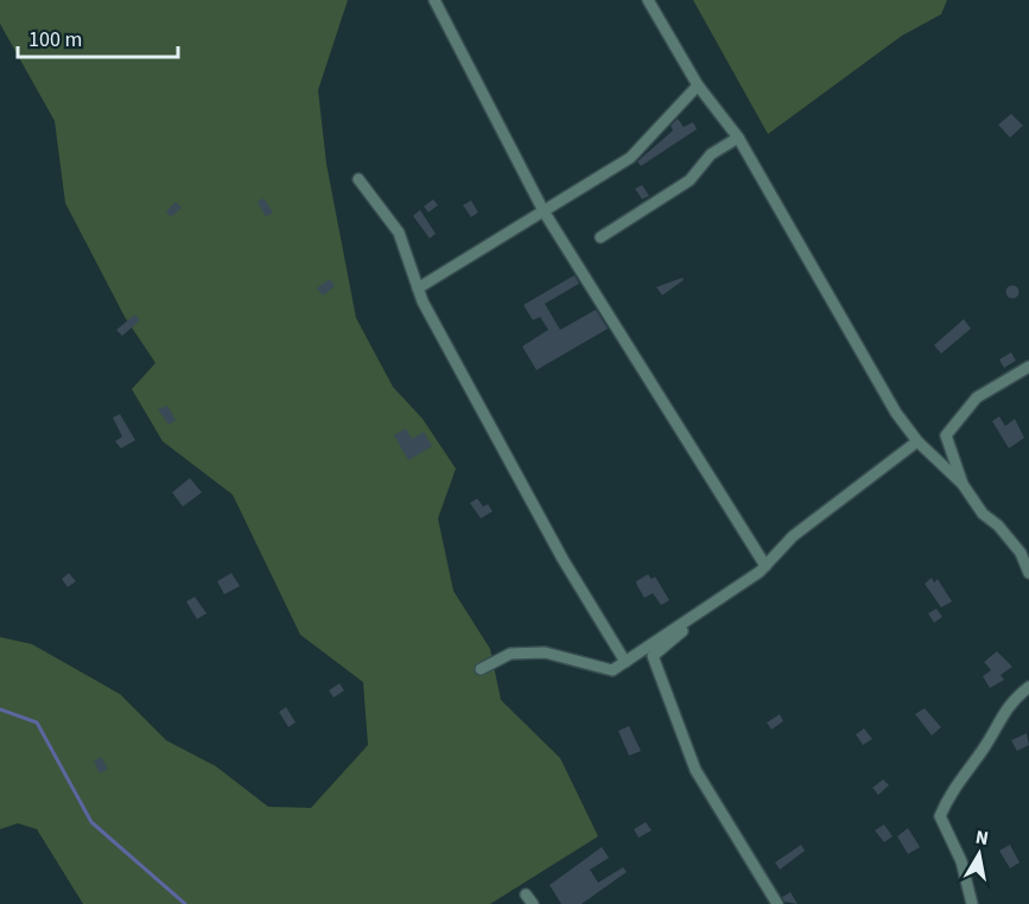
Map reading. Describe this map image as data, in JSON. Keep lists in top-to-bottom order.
{
  "scale_bar": "100 m",
  "north": "top"
}
